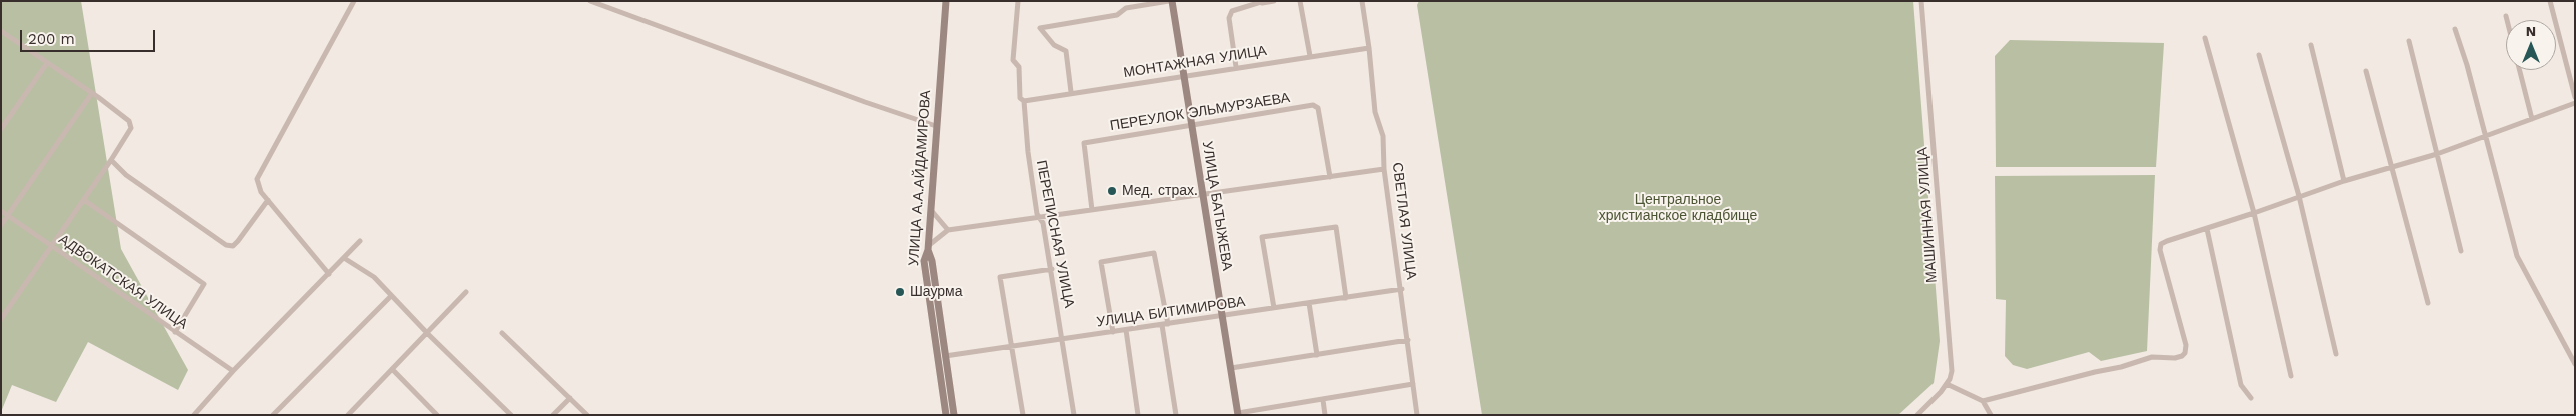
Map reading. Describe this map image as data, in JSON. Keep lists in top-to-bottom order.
{
  "streets": {
    "main road": ["УЛИЦА А.А.АЙДАМИРОВА", "УЛИЦА БАТЫЖЕВА"],
    "street": [
      "МОНТАЖНАЯ УЛИЦА",
      "ПЕРЕУЛОК ЭЛЬМУРЗАЕВА",
      "МАШИННАЯ УЛИЦА",
      "СВЕТЛАЯ УЛИЦА",
      "ПЕРЕПИСНАЯ УЛИЦА",
      "АДВОКАТСКАЯ УЛИЦА",
      "УЛИЦА БИТИМИРОВА"
    ]
  },
  "crossings": [
    ["МОНТАЖНАЯ УЛИЦА", "УЛИЦА БАТЫЖЕВА"],
    ["МОНТАЖНАЯ УЛИЦА", "СВЕТЛАЯ УЛИЦА"],
    ["МОНТАЖНАЯ УЛИЦА", "ПЕРЕПИСНАЯ УЛИЦА"],
    ["ПЕРЕУЛОК ЭЛЬМУРЗАЕВА", "УЛИЦА БАТЫЖЕВА"],
    ["УЛИЦА А.А.АЙДАМИРОВА", "УЛИЦА БИТИМИРОВА"],
    ["УЛИЦА БАТЫЖЕВА", "УЛИЦА БИТИМИРОВА"],
    ["СВЕТЛАЯ УЛИЦА", "УЛИЦА БИТИМИРОВА"],
    ["ПЕРЕПИСНАЯ УЛИЦА", "УЛИЦА БИТИМИРОВА"]
  ],
  "parks": ["Центральное христианское кладбище"],
  "places": ["Мед. страх.", "Шаурма"],
  "scale_bar": "200 m",
  "north": "top"
}
